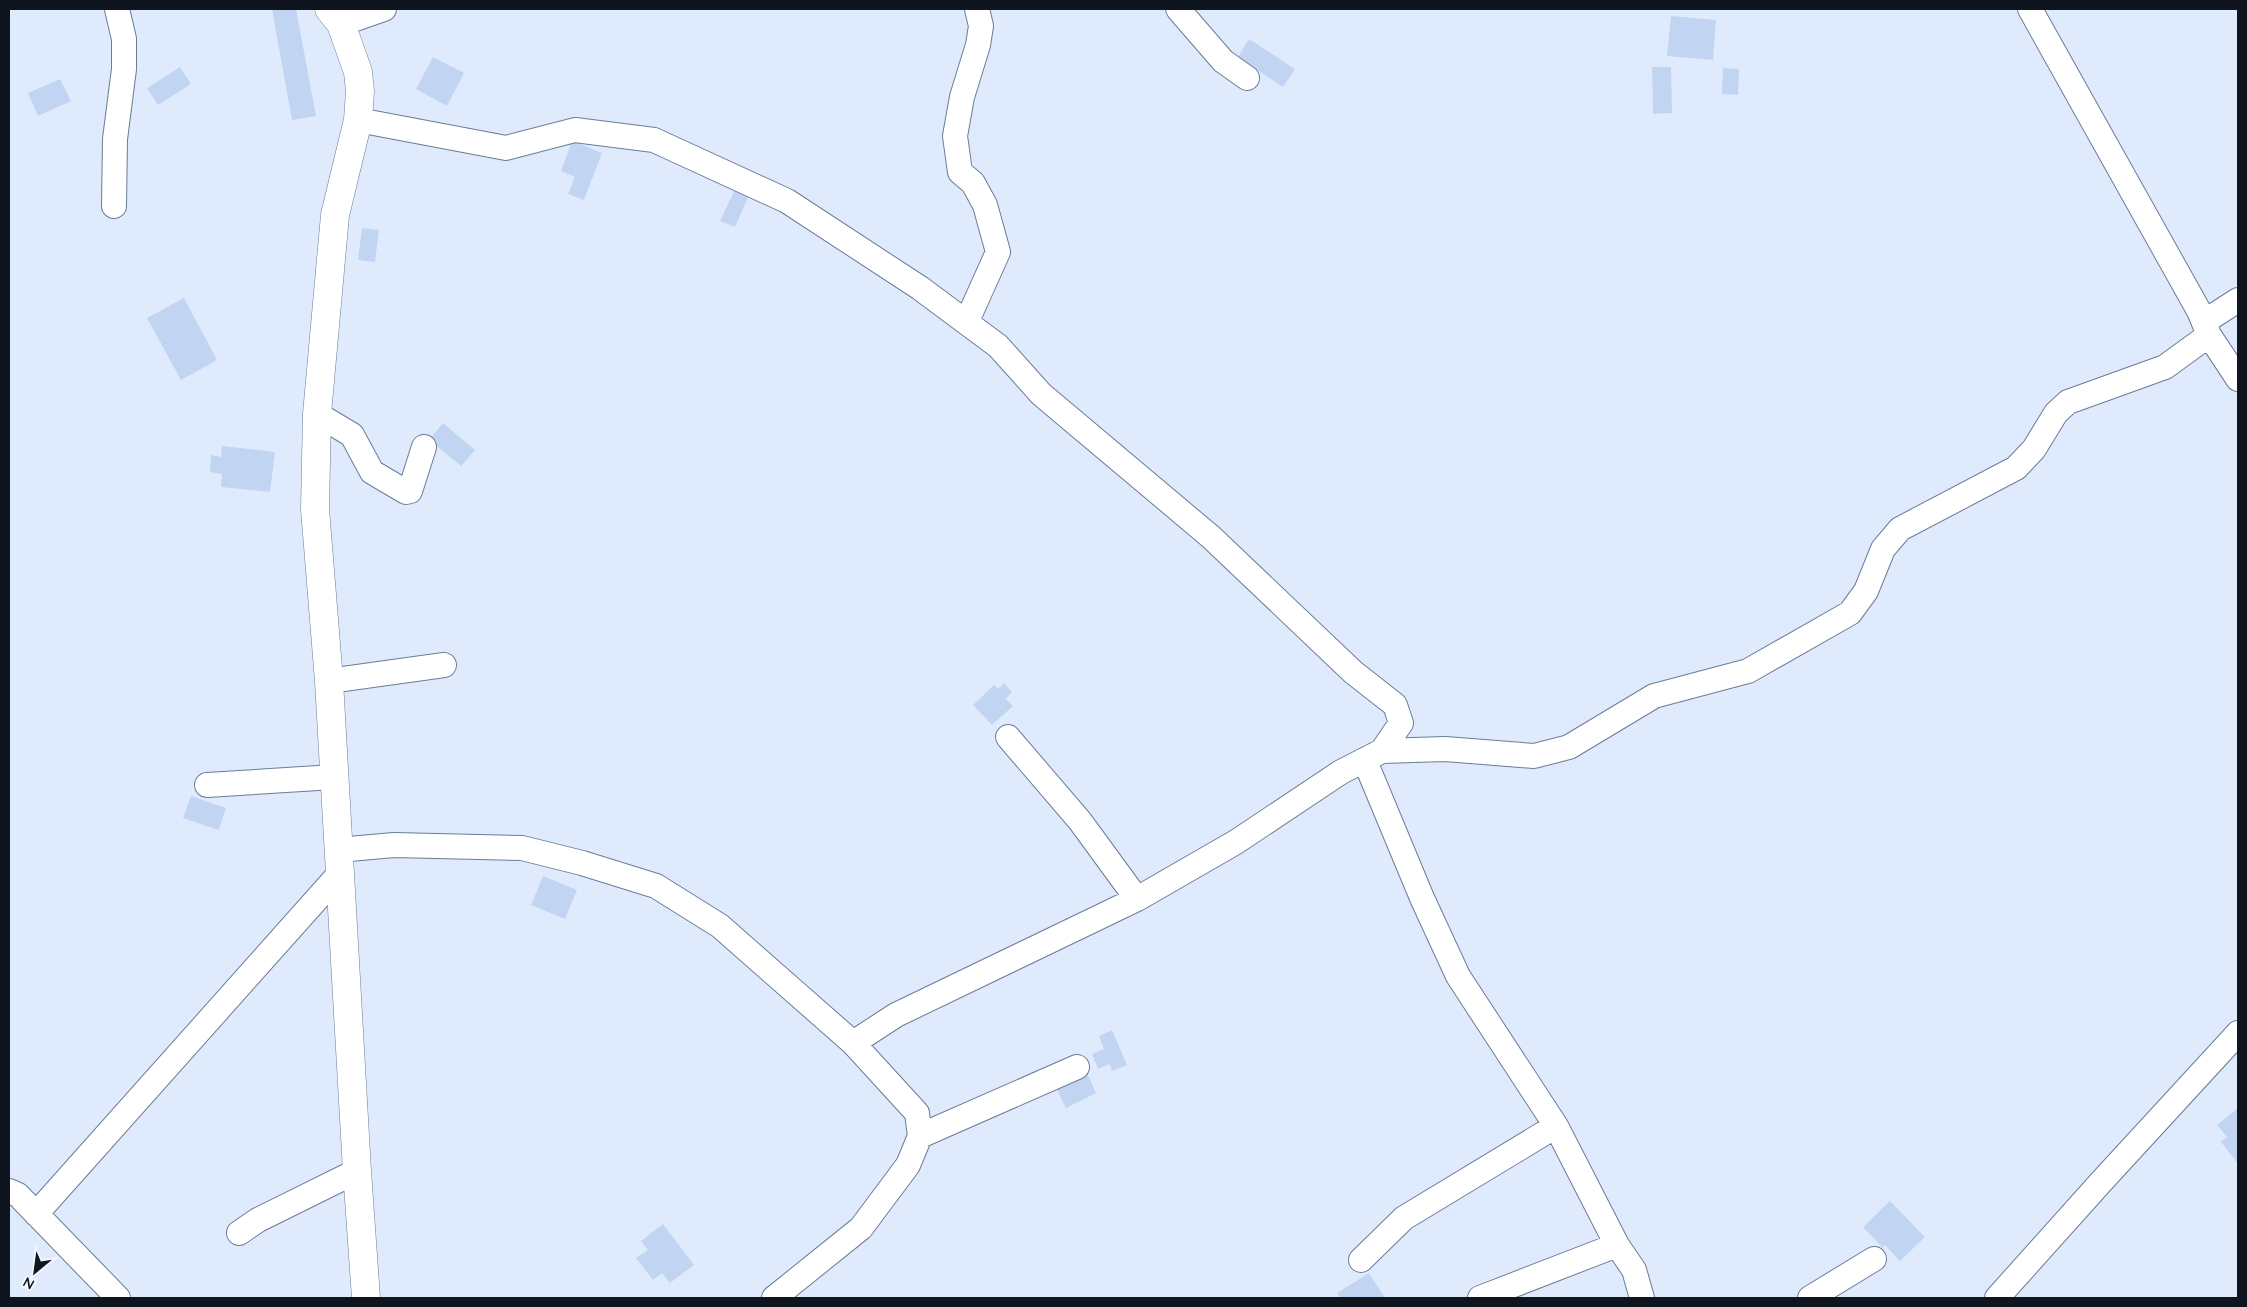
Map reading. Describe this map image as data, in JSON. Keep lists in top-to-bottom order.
{
  "north": "bottom left"
}
